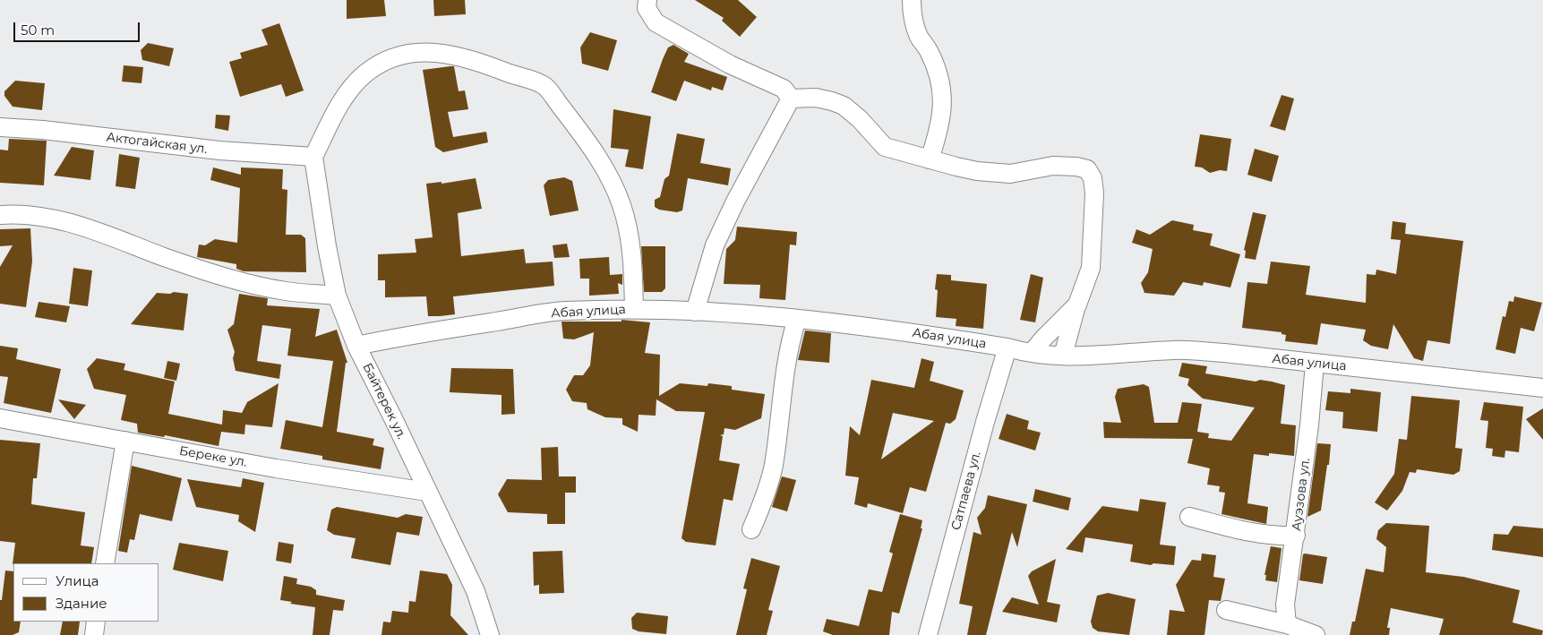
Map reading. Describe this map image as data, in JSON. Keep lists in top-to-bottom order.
{
  "streets": {
    "street": [
      "Актогайская ул.",
      "Абая улица",
      "Байтерек ул.",
      "Береке ул.",
      "Сатпаева ул.",
      "Ауэзова ул."
    ]
  },
  "crossings": [
    ["Актогайская ул.", "Байтерек ул."],
    ["Абая улица", "Байтерек ул."],
    ["Абая улица", "Сатпаева ул."],
    ["Абая улица", "Ауэзова ул."],
    ["Байтерек ул.", "Береке ул."]
  ],
  "legend": ["Улица", "Здание"],
  "scale_bar": "50 m"
}
